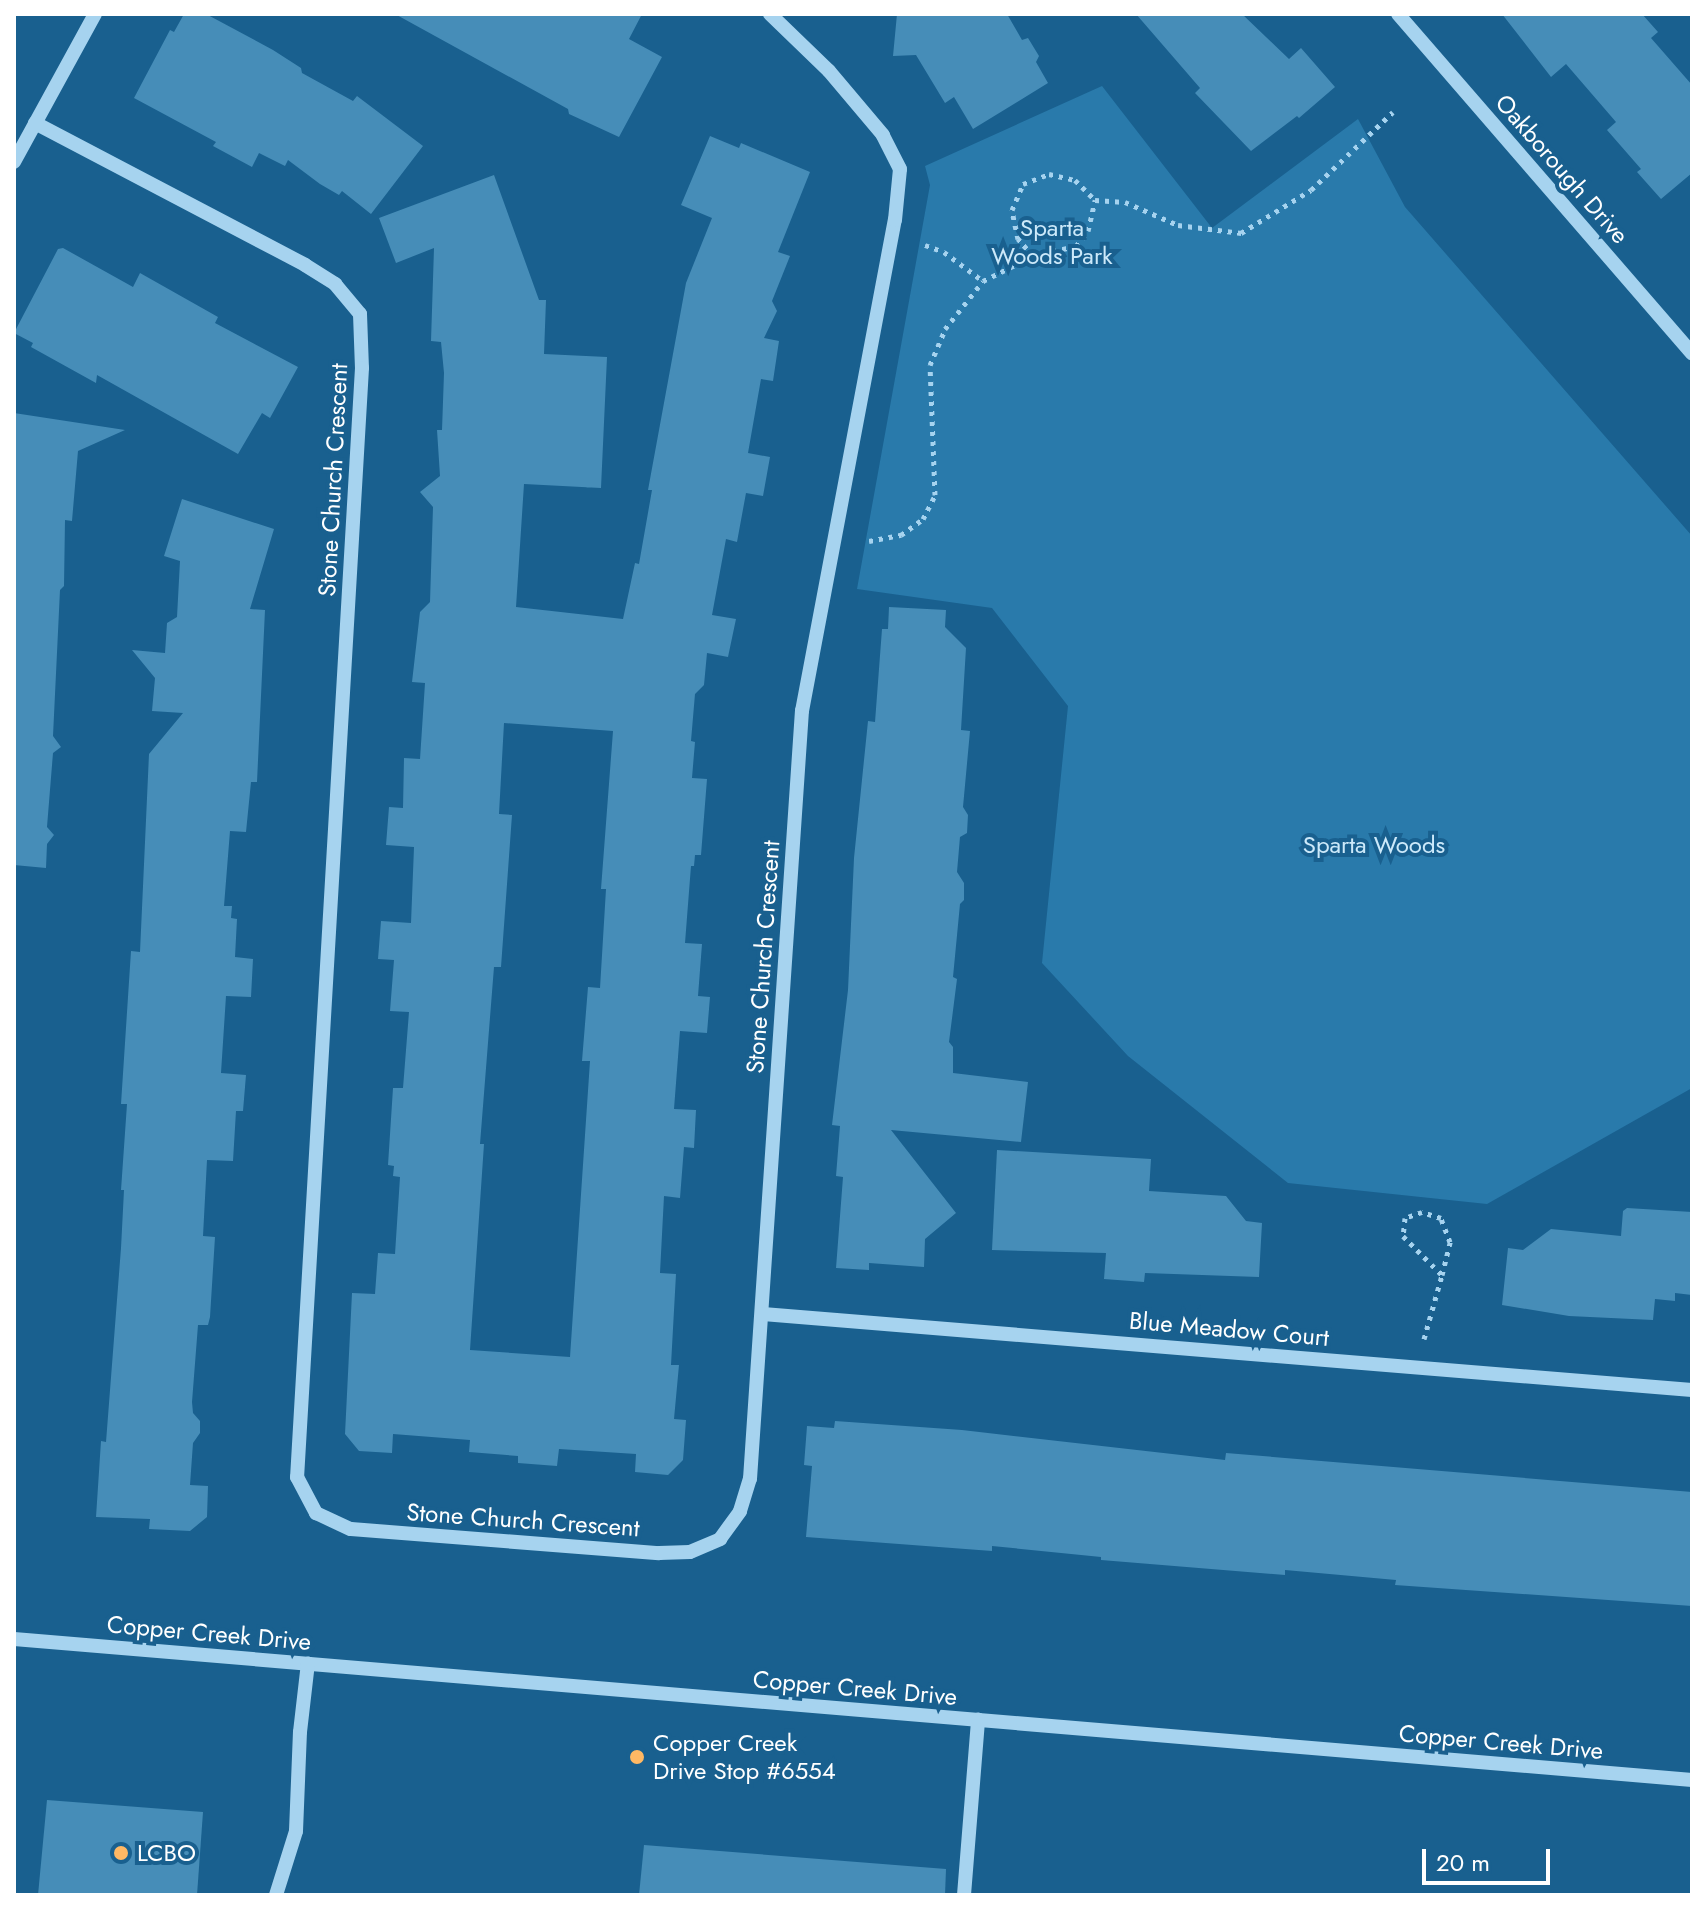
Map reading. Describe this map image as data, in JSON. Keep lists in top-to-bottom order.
{
  "streets": {
    "street": [
      "Oakborough Drive",
      "Stone Church Crescent",
      "Blue Meadow Court",
      "Copper Creek Drive"
    ]
  },
  "crossings": [
    ["Stone Church Crescent", "Blue Meadow Court"]
  ],
  "parks": ["Sparta Woods Park", "Sparta Woods"],
  "places": ["Copper Creek Drive Stop #6554", "LCBO"],
  "scale_bar": "20 m"
}
